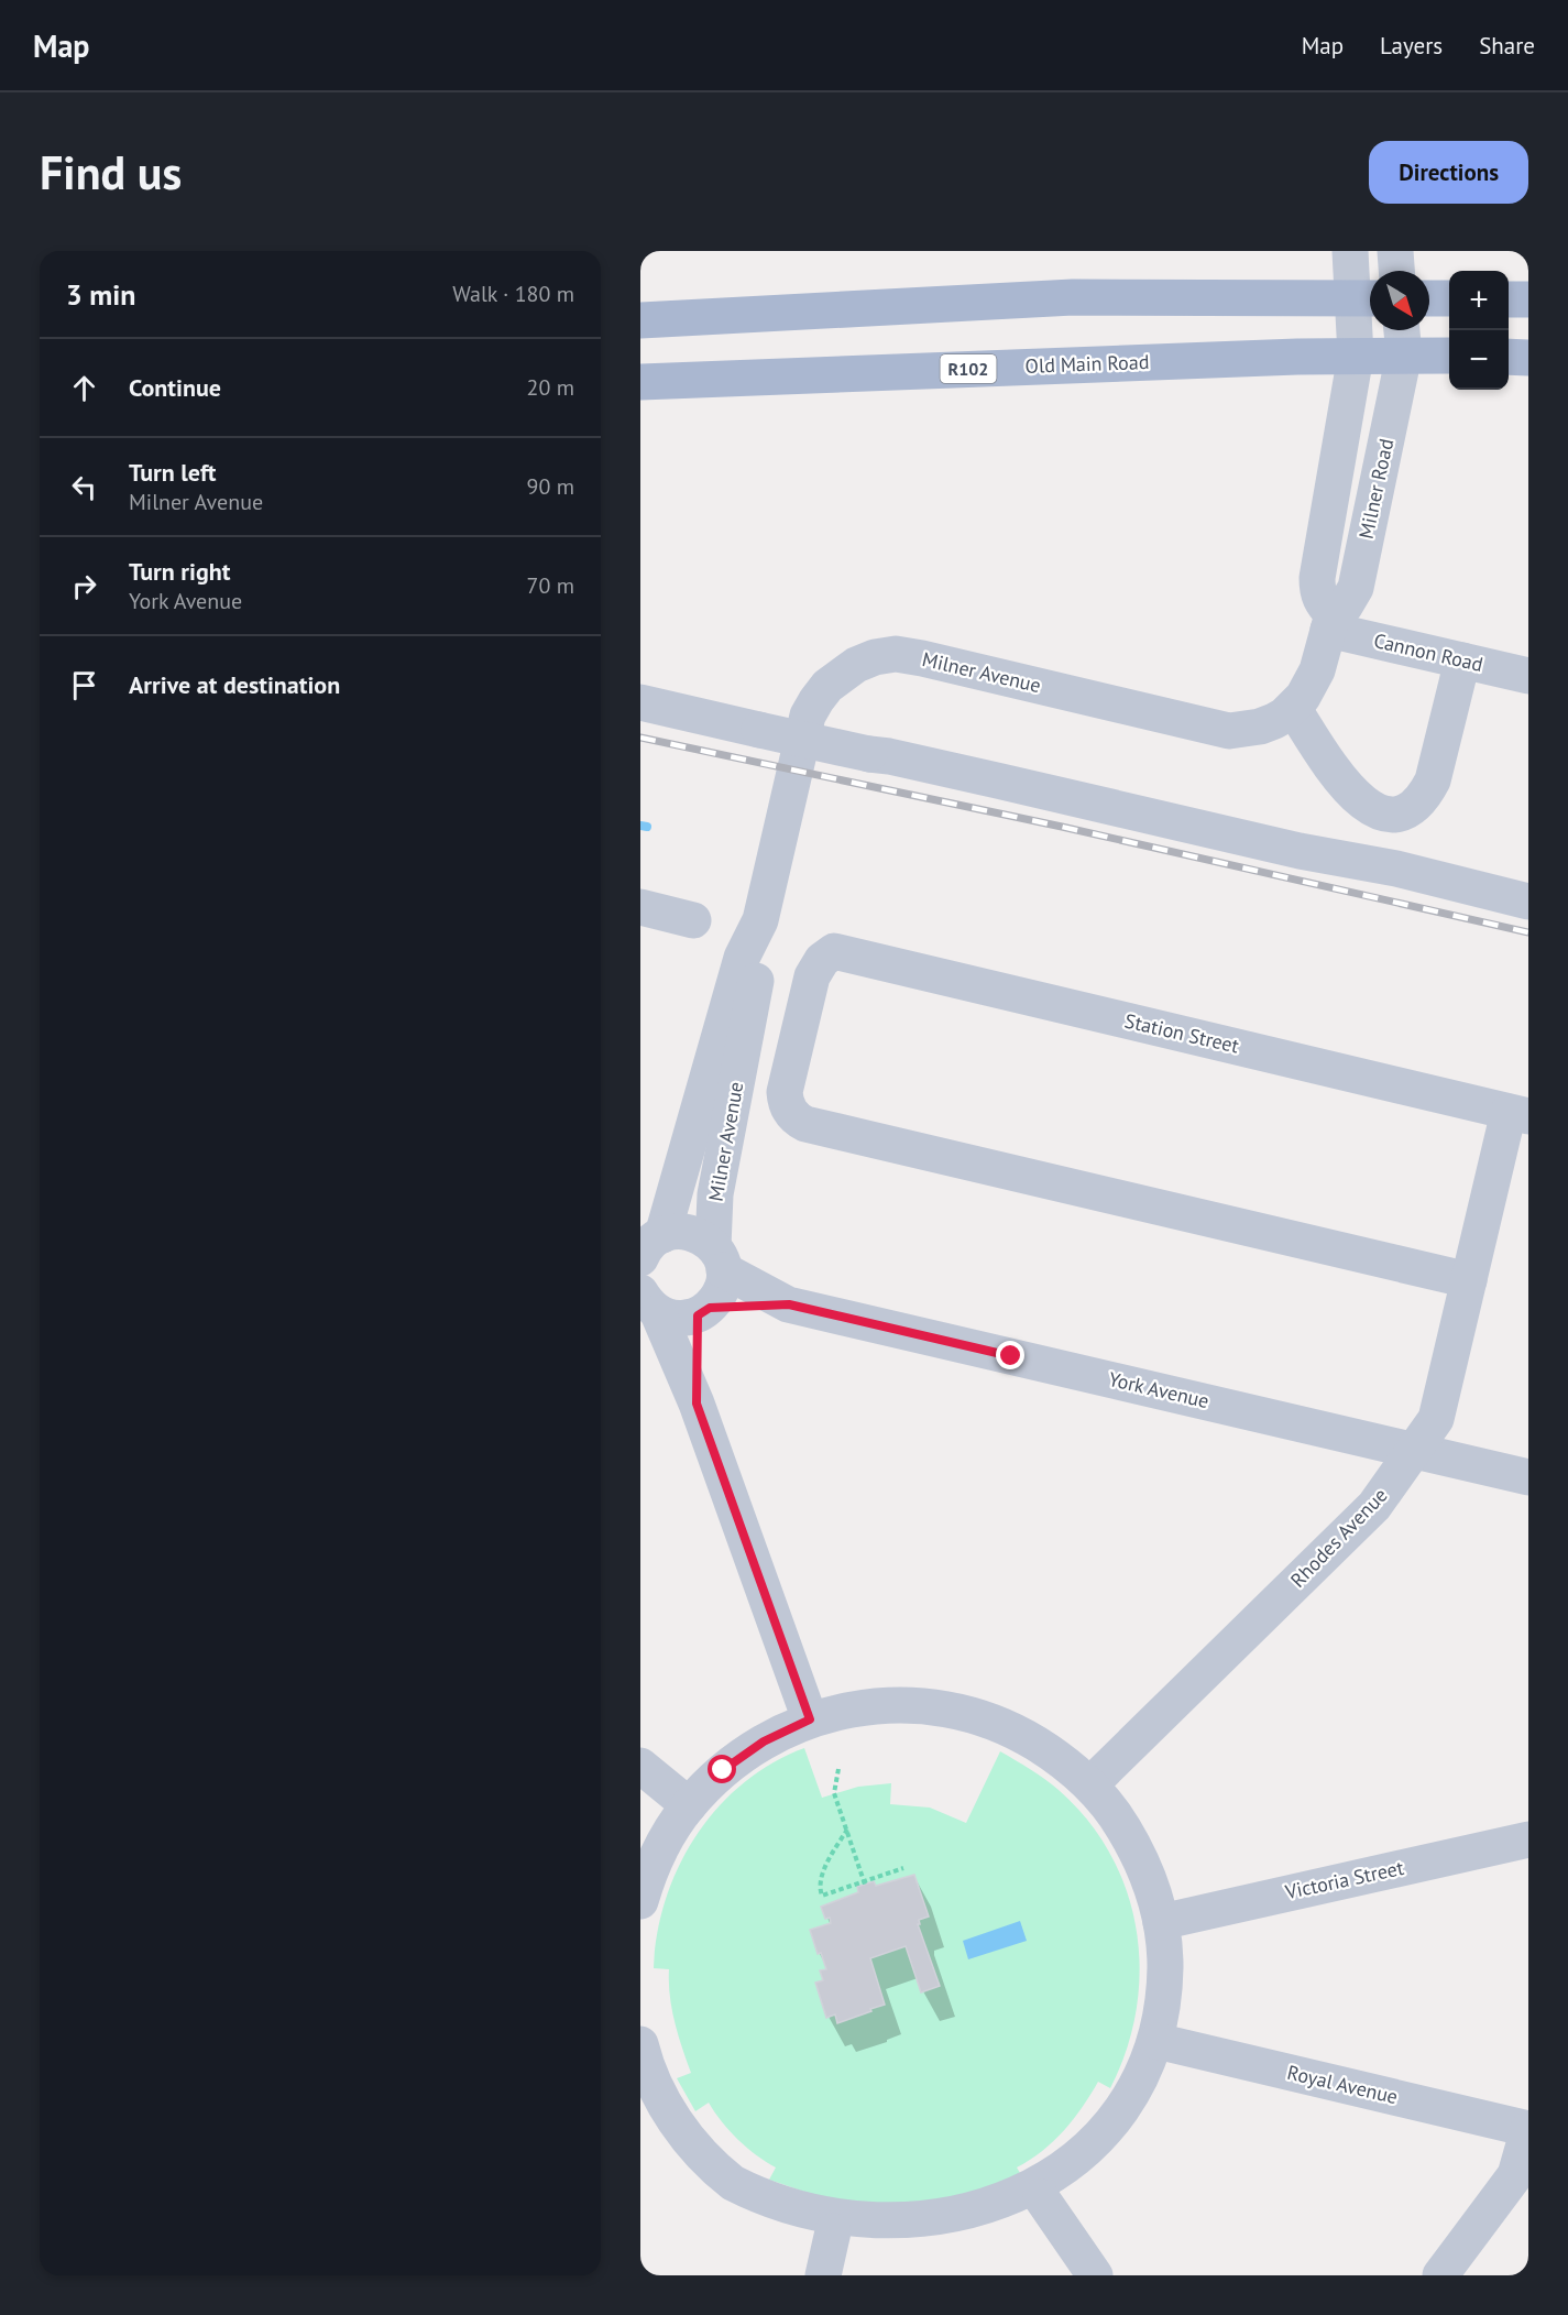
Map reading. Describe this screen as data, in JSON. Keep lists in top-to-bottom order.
{
  "streets": {
    "main road": ["Old Main Road", "R102"],
    "street": [
      "Milner Road",
      "Cannon Road",
      "Milner Avenue",
      "Station Street",
      "York Avenue",
      "Rhodes Avenue",
      "Victoria Street",
      "Royal Avenue"
    ]
  },
  "crossings": [
    ["Old Main Road", "Milner Road"],
    ["Milner Road", "Cannon Road"],
    ["Milner Road", "Milner Avenue"],
    ["Cannon Road", "Milner Avenue"],
    ["Milner Avenue", "York Avenue"],
    ["Station Street", "Rhodes Avenue"],
    ["York Avenue", "Rhodes Avenue"]
  ],
  "north": "bottom right",
  "page": {
    "header": "Map",
    "nav": ["Map", "Layers", "Share"],
    "buttons": "Directions",
    "title": "Find us",
    "heading": ["3 min", "Walk · 180 m"],
    "map_buttons": ["+", "−"],
    "list": [
      ["Continue", "20 m"],
      ["Turn left", "Milner Avenue", "90 m"],
      ["Turn right", "York Avenue", "70 m"],
      "Arrive at destination"
    ]
  }
}
